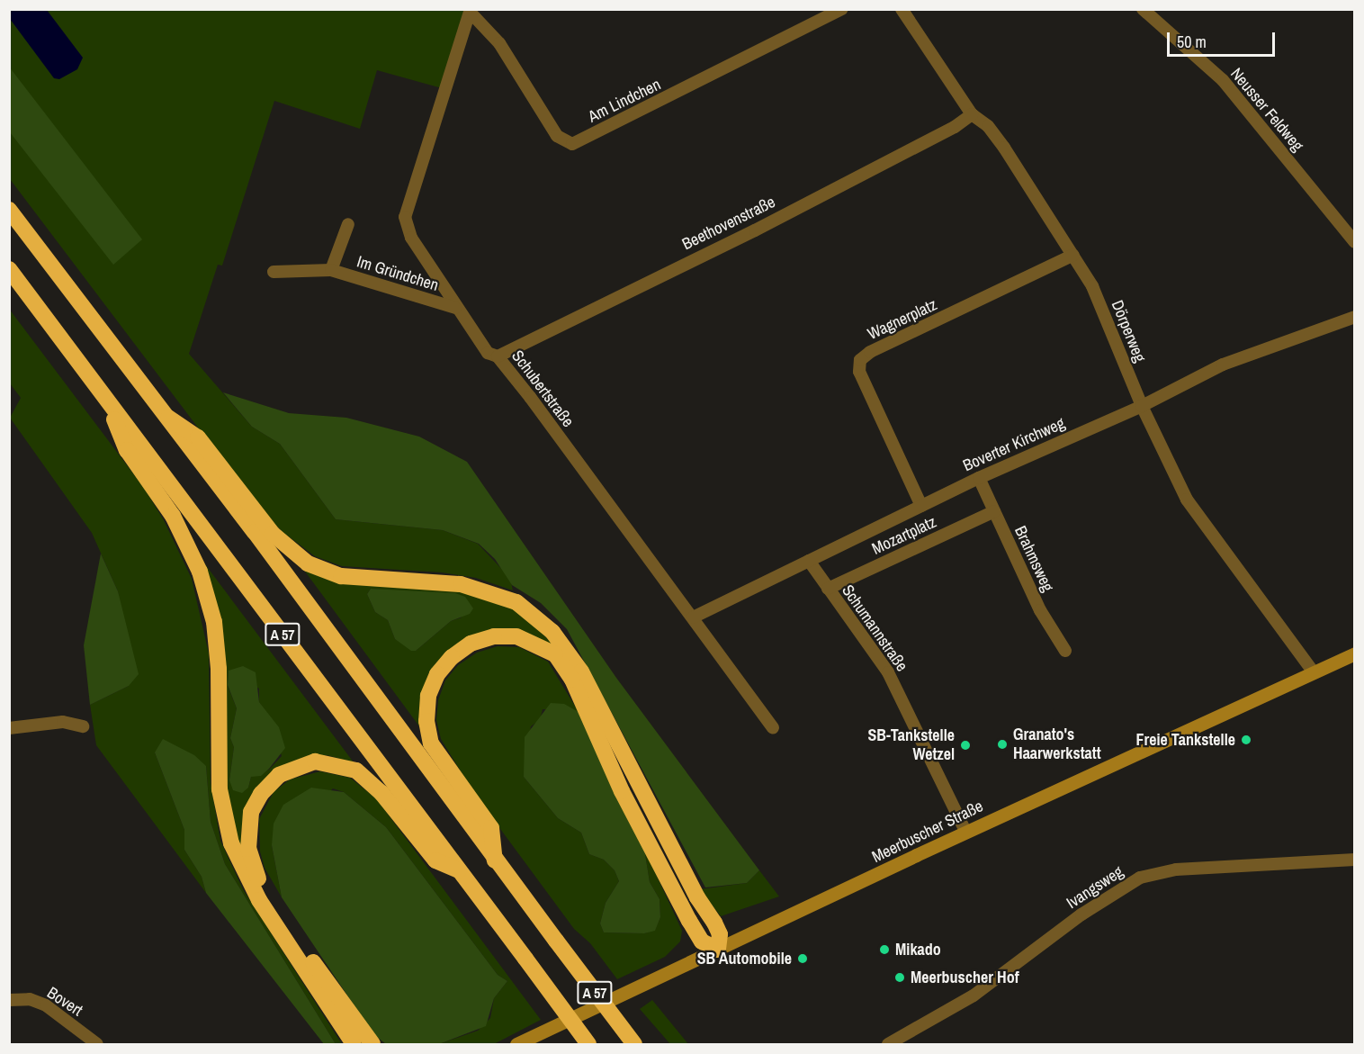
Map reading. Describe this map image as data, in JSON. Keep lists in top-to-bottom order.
{
  "streets": {
    "highway": ["A 57"],
    "main road": ["Meerbuscher Straße"],
    "street": [
      "Am Lindchen",
      "Neusser Feldweg",
      "Beethovenstraße",
      "Im Gründchen",
      "Wagnerplatz",
      "Dörperweg",
      "Schubertstraße",
      "Boverter Kirchweg",
      "Mozartplatz",
      "Brahmsweg",
      "Schumannstraße",
      "Ivangsweg",
      "Bovert"
    ]
  },
  "crossings": [
    ["Am Lindchen", "Schubertstraße"],
    ["Beethovenstraße", "Dörperweg"],
    ["Beethovenstraße", "Schubertstraße"],
    ["Im Gründchen", "Schubertstraße"],
    ["Wagnerplatz", "Dörperweg"],
    ["Wagnerplatz", "Boverter Kirchweg"],
    ["Dörperweg", "Boverter Kirchweg"],
    ["Dörperweg", "Meerbuscher Straße"],
    ["Schubertstraße", "Boverter Kirchweg"],
    ["Boverter Kirchweg", "Brahmsweg"],
    ["Boverter Kirchweg", "Schumannstraße"],
    ["Mozartplatz", "Brahmsweg"],
    ["Mozartplatz", "Schumannstraße"],
    ["Schumannstraße", "Meerbuscher Straße"]
  ],
  "places": [
    "Freie Tankstelle",
    "Granato's Haarwerkstatt",
    "SB-Tankstelle Wetzel",
    "Mikado",
    "SB Automobile",
    "Meerbuscher Hof"
  ],
  "scale_bar": "50 m"
}
